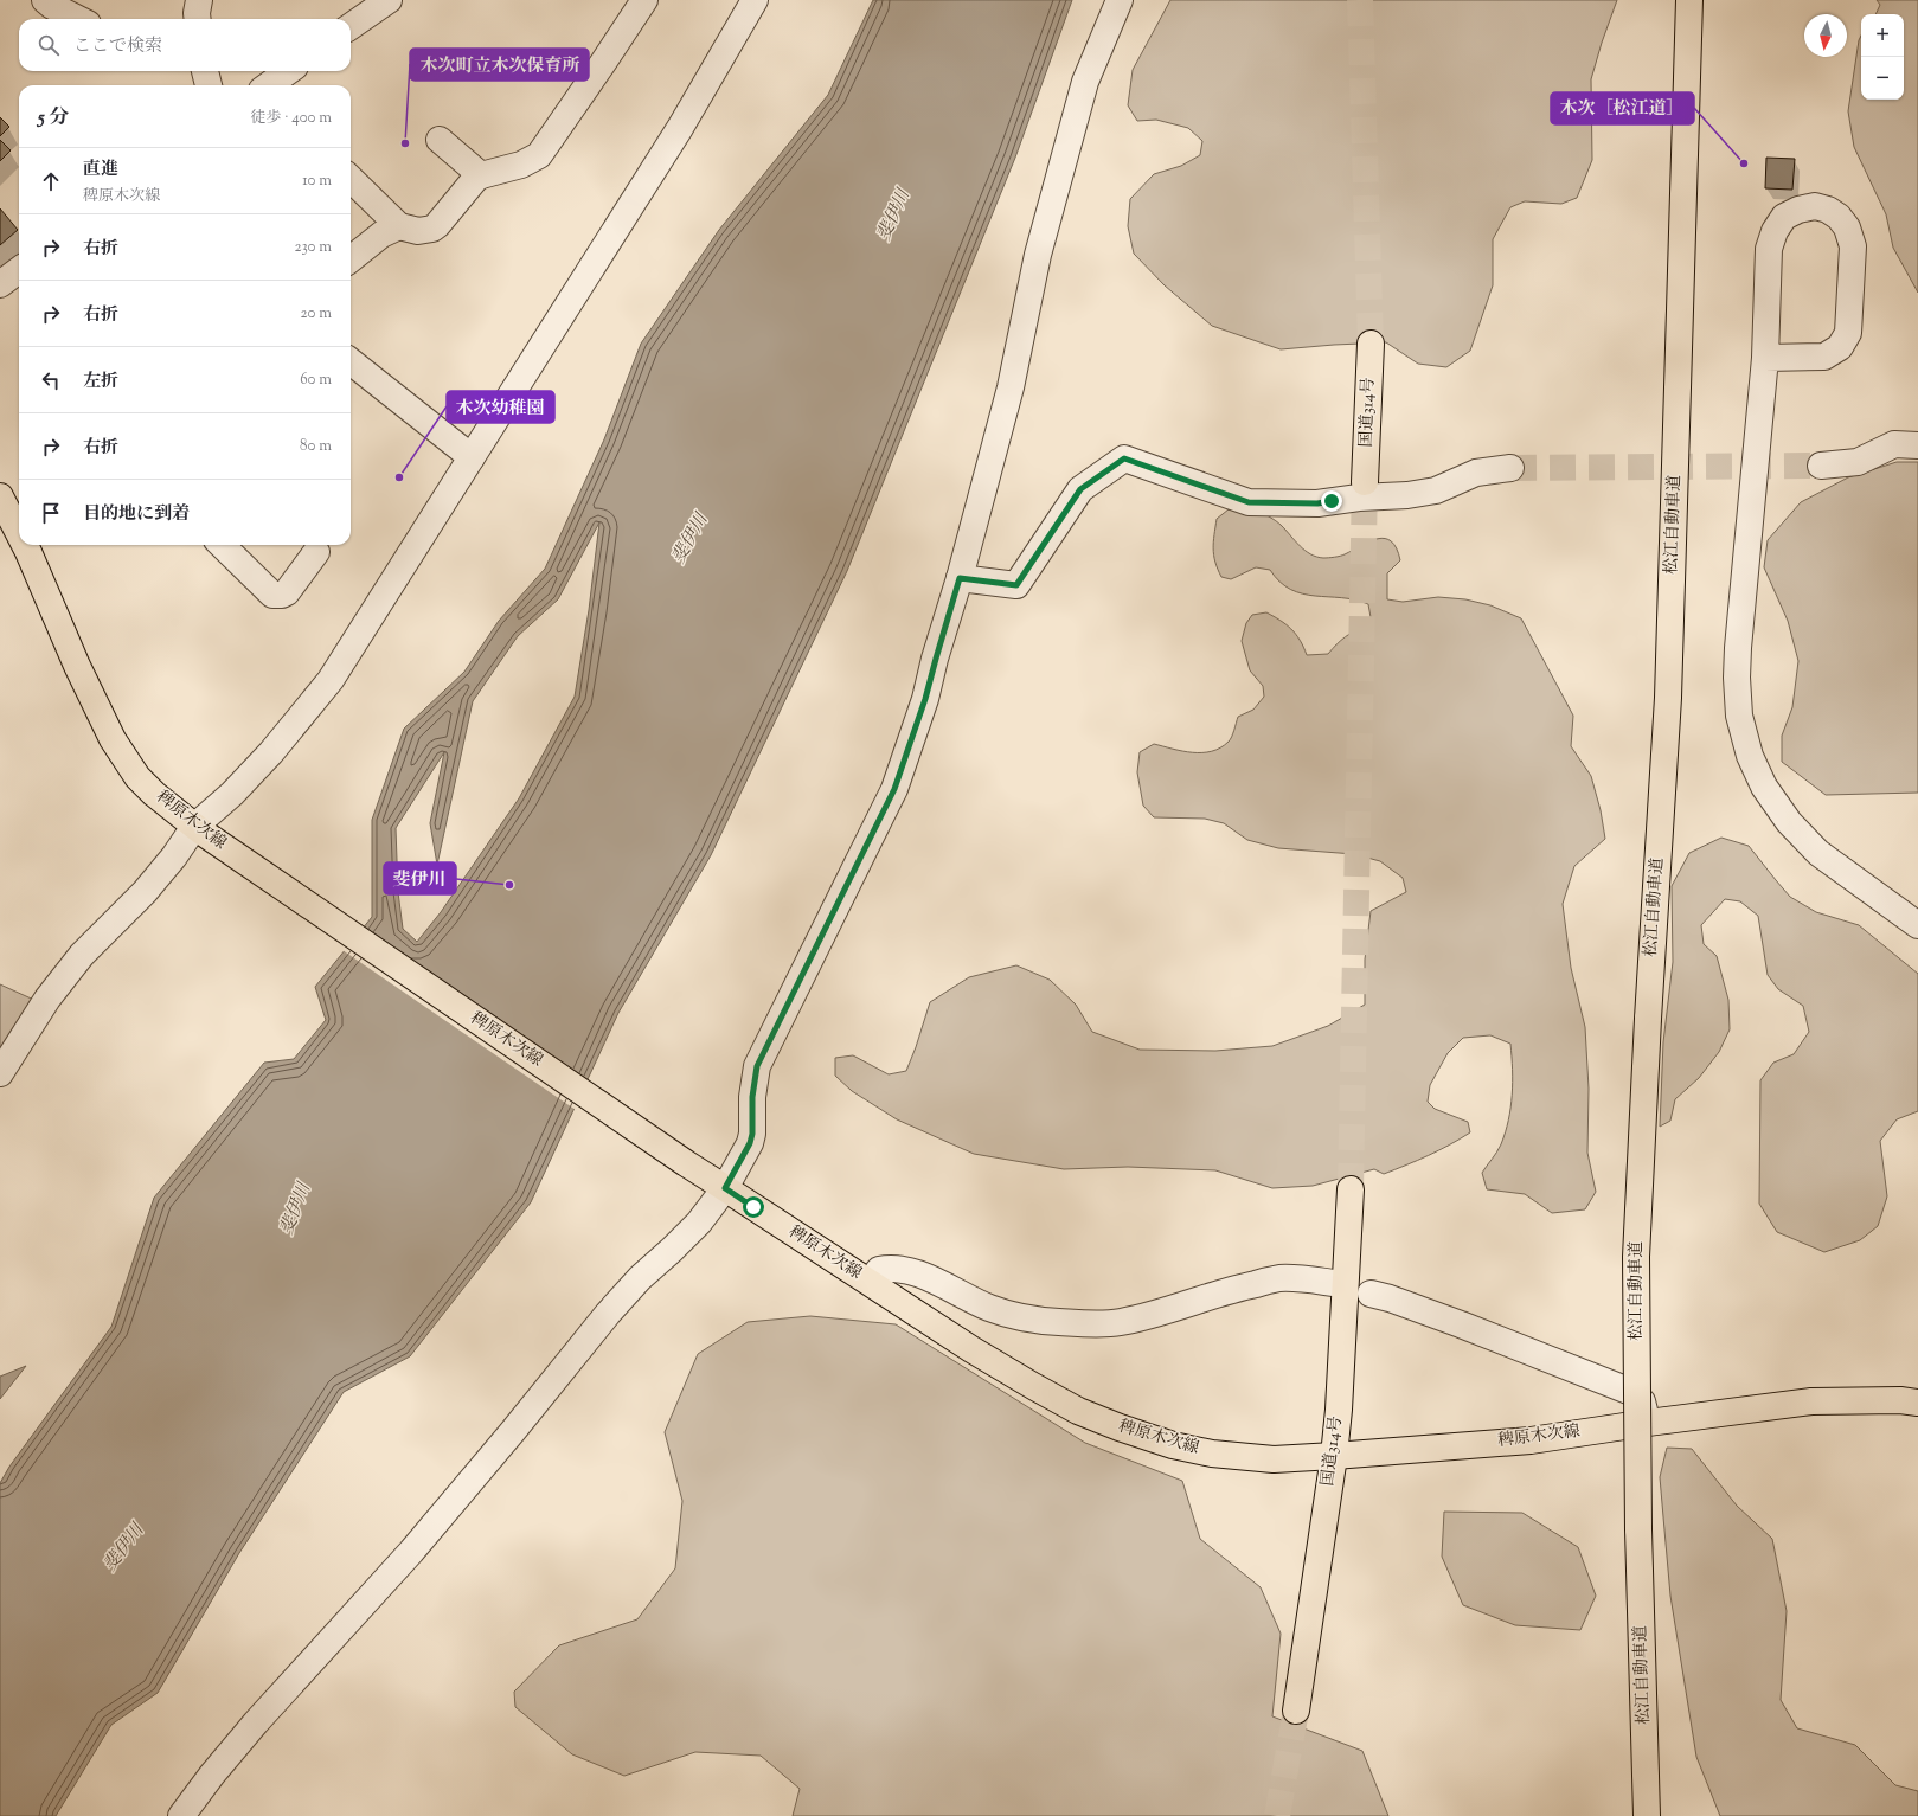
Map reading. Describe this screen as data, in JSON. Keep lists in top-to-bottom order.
{
  "streets": {
    "main road": ["国道314号", "松江自動車道", "稗原木次線"]
  },
  "crossings": [
    ["国道314号", "稗原木次線"]
  ],
  "water": ["斐伊川"],
  "places": [
    "木次町立木次保育所",
    "木次［松江道］",
    "木次幼稚園",
    "斐伊川"
  ],
  "north": "bottom",
  "page": {
    "map_buttons": ["+", "−"],
    "search": "ここで検索",
    "heading": ["5 分", "徒歩 · 400 m"],
    "list": [
      ["直進", "稗原木次線", "10 m"],
      ["右折", "230 m"],
      ["右折", "20 m"],
      ["左折", "60 m"],
      ["右折", "80 m"],
      "目的地に到着"
    ]
  }
}
